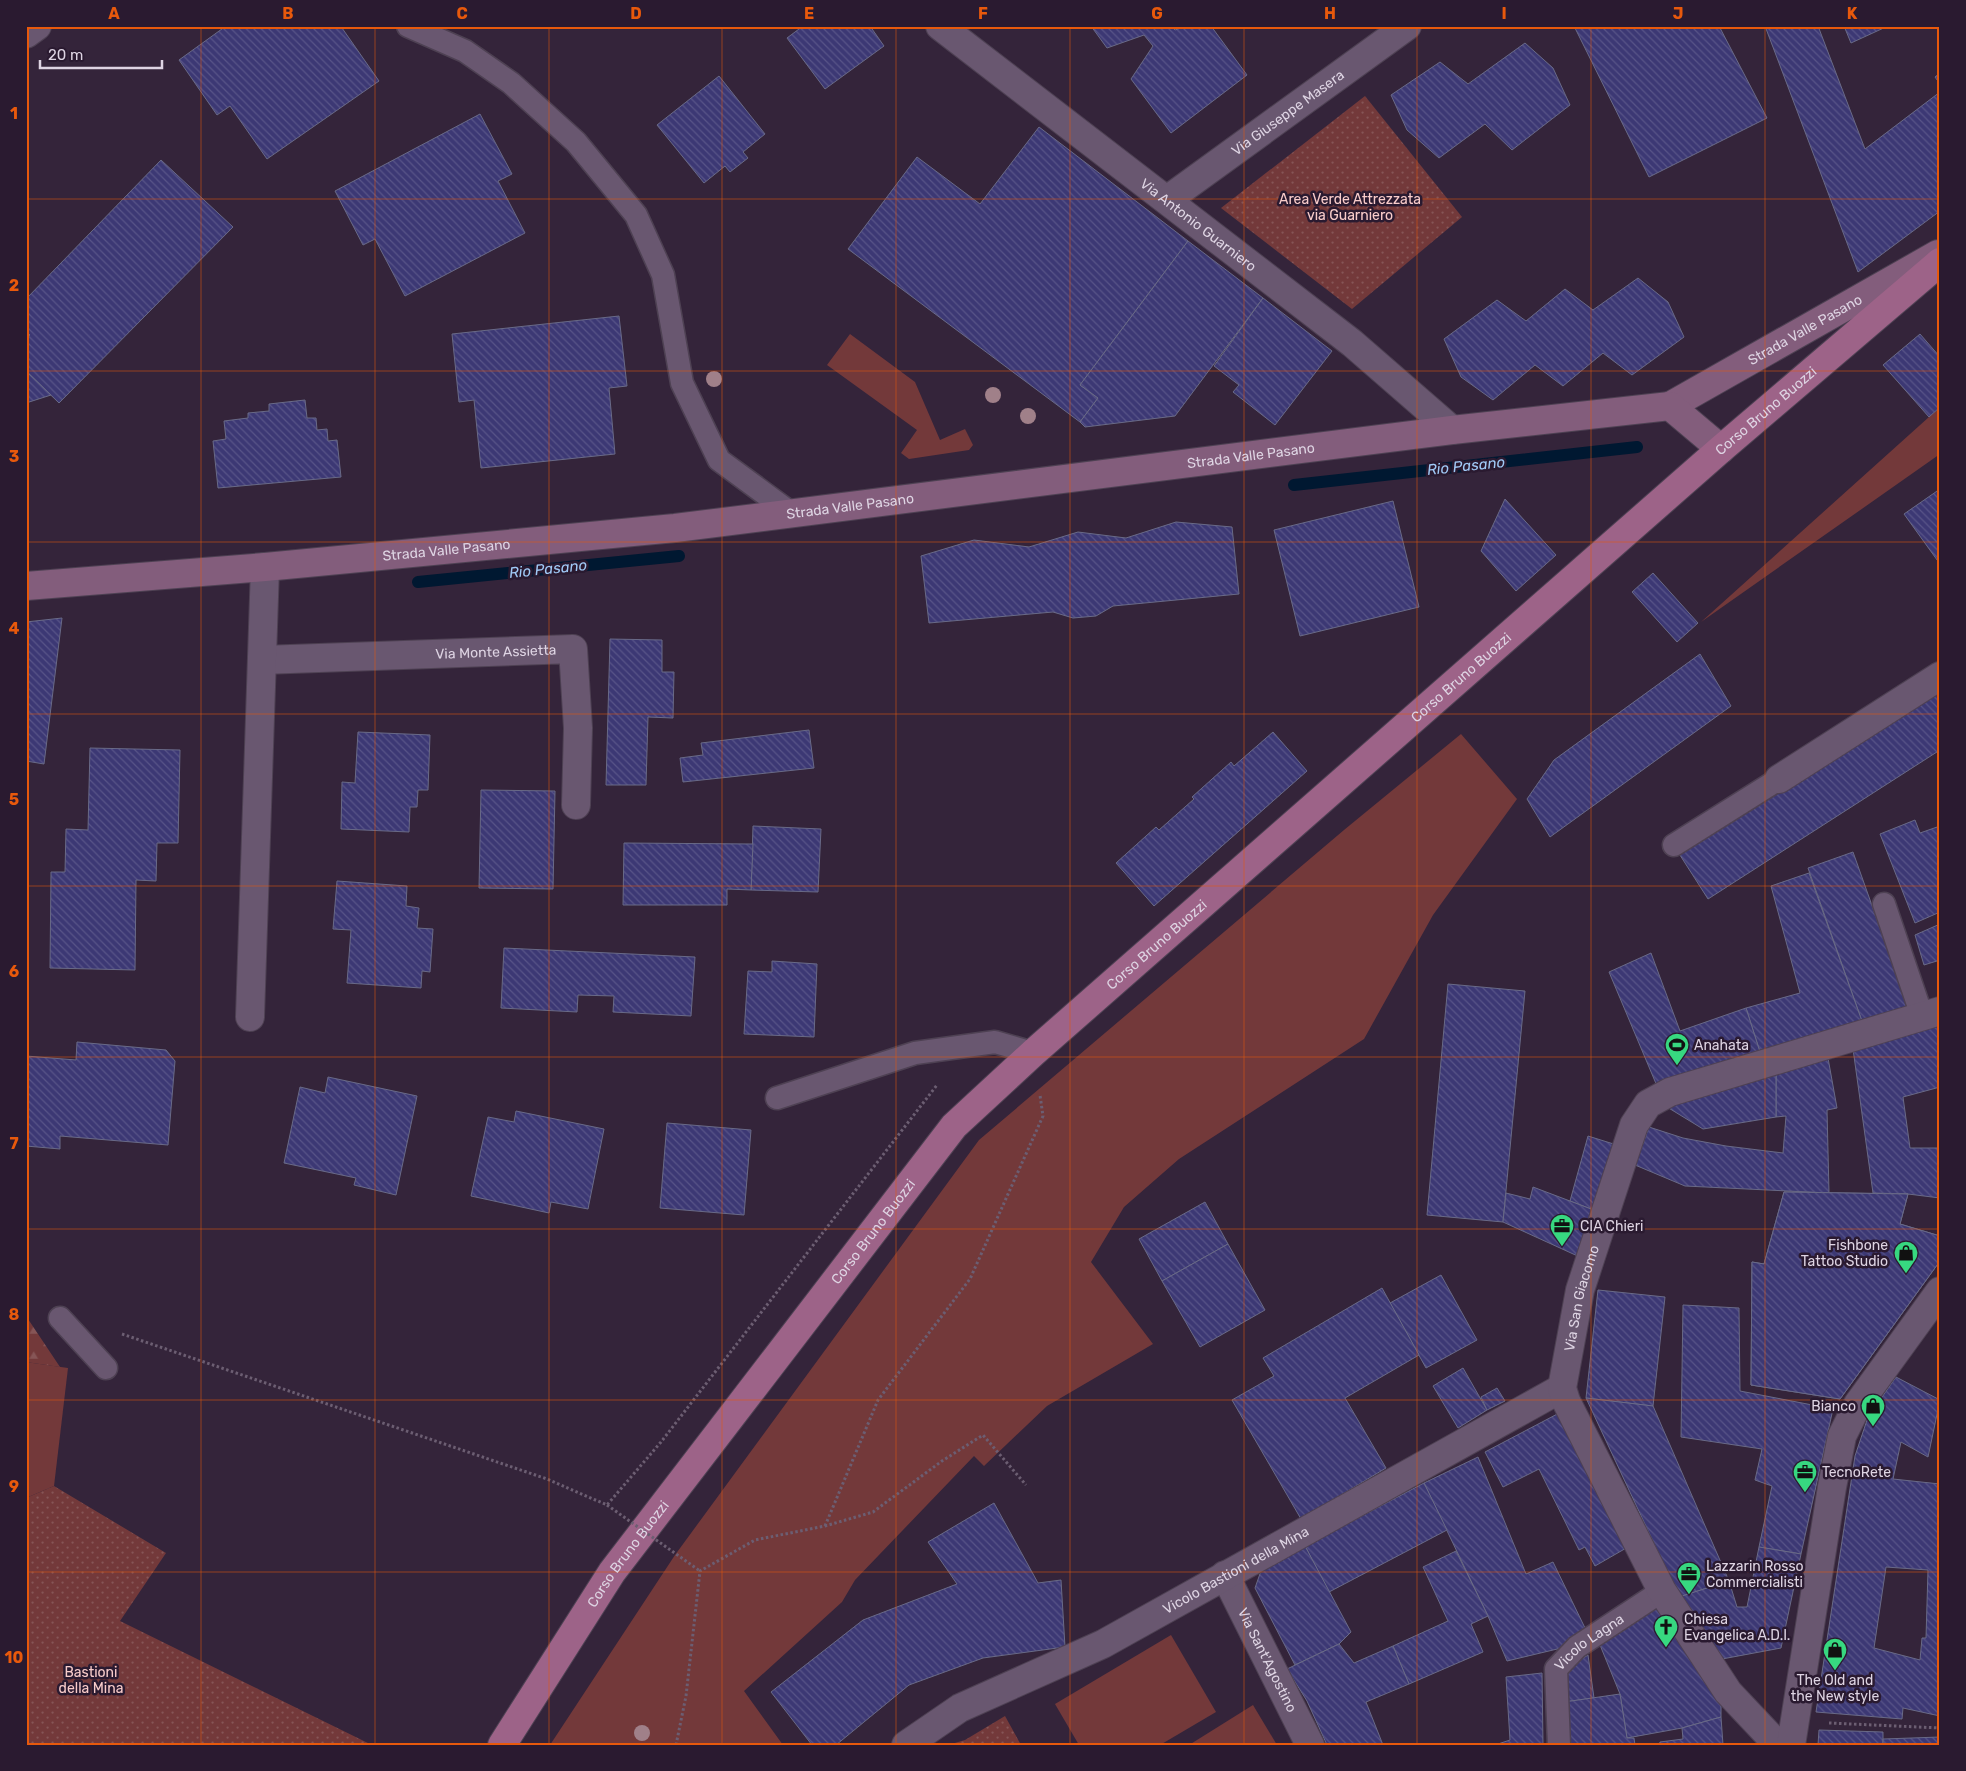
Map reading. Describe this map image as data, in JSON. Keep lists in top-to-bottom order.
{
  "streets": {
    "main road": ["Corso Bruno Buozzi"],
    "street": [
      "Via Giuseppe Masera",
      "Via Antonio Guarniero",
      "Strada Valle Pasano",
      "Via Monte Assietta",
      "Via San Giacomo",
      "Vicolo Bastioni della Mina",
      "Via Sant'Agostino"
    ],
    "lane": ["Vicolo Lagna"]
  },
  "crossings": [
    ["Via Giuseppe Masera", "Via Antonio Guarniero"],
    ["Via Antonio Guarniero", "Strada Valle Pasano"],
    ["Via San Giacomo", "Vicolo Bastioni della Mina"],
    ["Vicolo Bastioni della Mina", "Via Sant'Agostino"]
  ],
  "water": ["Rio Pasano"],
  "parks": ["Area Verde Attrezzata via Guarniero", "Bastioni della Mina"],
  "places": {
    "sports": ["Anahata"],
    "office": ["CIA Chieri", "TecnoRete", "Lazzarin Rosso Commercialisti"],
    "shop": ["Fishbone Tattoo Studio", "Bianco", "The Old and the New style"],
    "church": ["Chiesa Evangelica A.D.I."]
  },
  "scale_bar": "20 m",
  "grid": {
    "columns": [
      "A",
      "B",
      "C",
      "D",
      "E",
      "F",
      "G",
      "H",
      "I",
      "J",
      "K"
    ],
    "rows": [
      "1",
      "2",
      "3",
      "4",
      "5",
      "6",
      "7",
      "8",
      "9",
      "10"
    ]
  }
}
